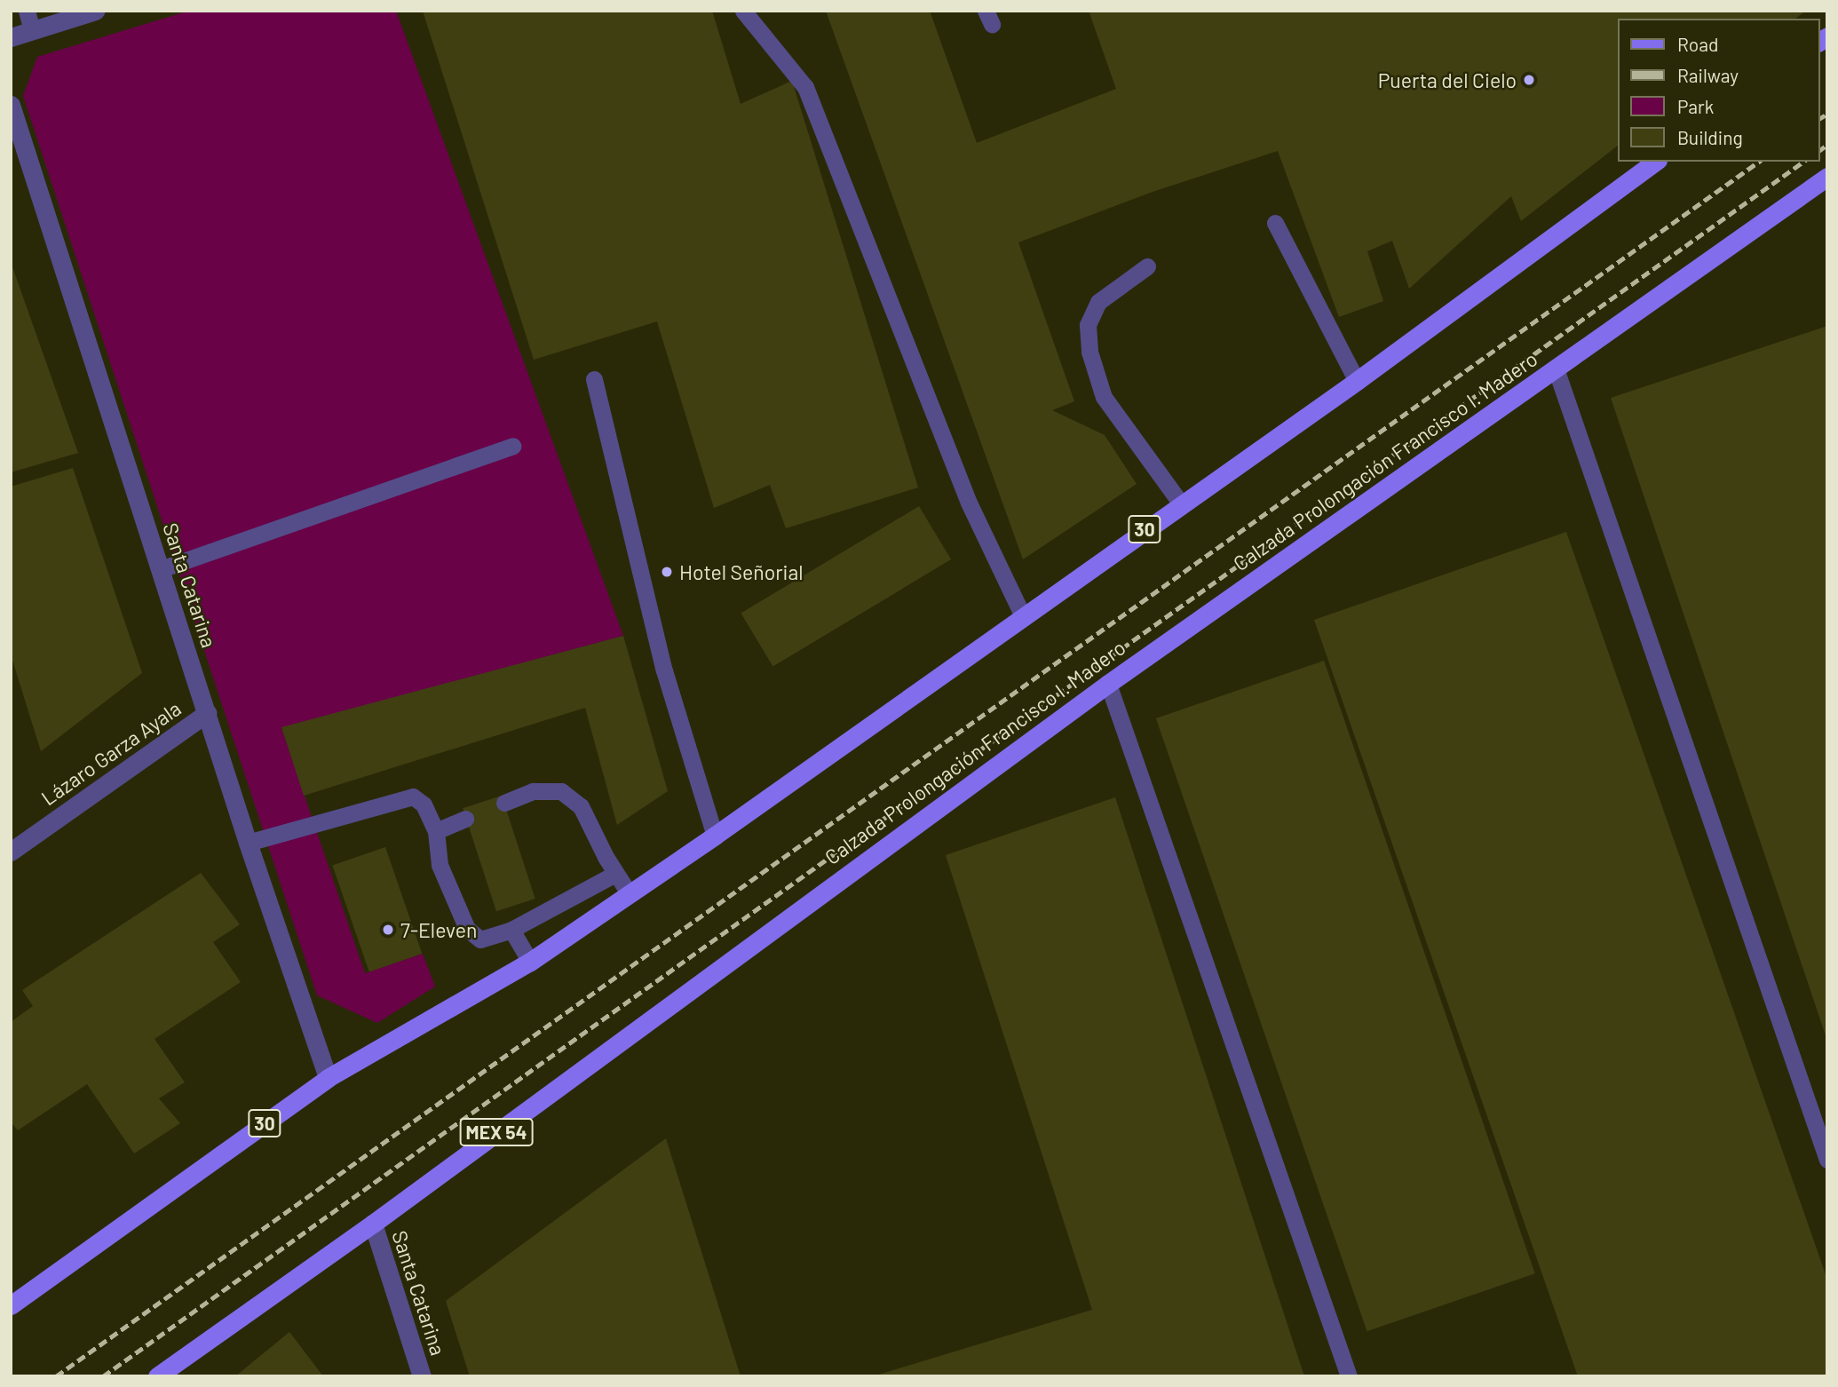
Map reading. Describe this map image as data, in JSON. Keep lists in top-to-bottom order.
{
  "streets": {
    "main road": ["Calzada Prolongación Francisco I. Madero", "30", "MEX 54"],
    "street": ["Santa Catarina", "Lázaro Garza Ayala"]
  },
  "crossings": [
    ["Calzada Prolongación Francisco I. Madero", "Santa Catarina"],
    ["30", "Santa Catarina"],
    ["Santa Catarina", "Lázaro Garza Ayala"]
  ],
  "places": ["Puerta del Cielo", "Hotel Señorial", "7-Eleven"],
  "legend": [
    "Road",
    "Railway",
    "Park",
    "Building"
  ]
}
